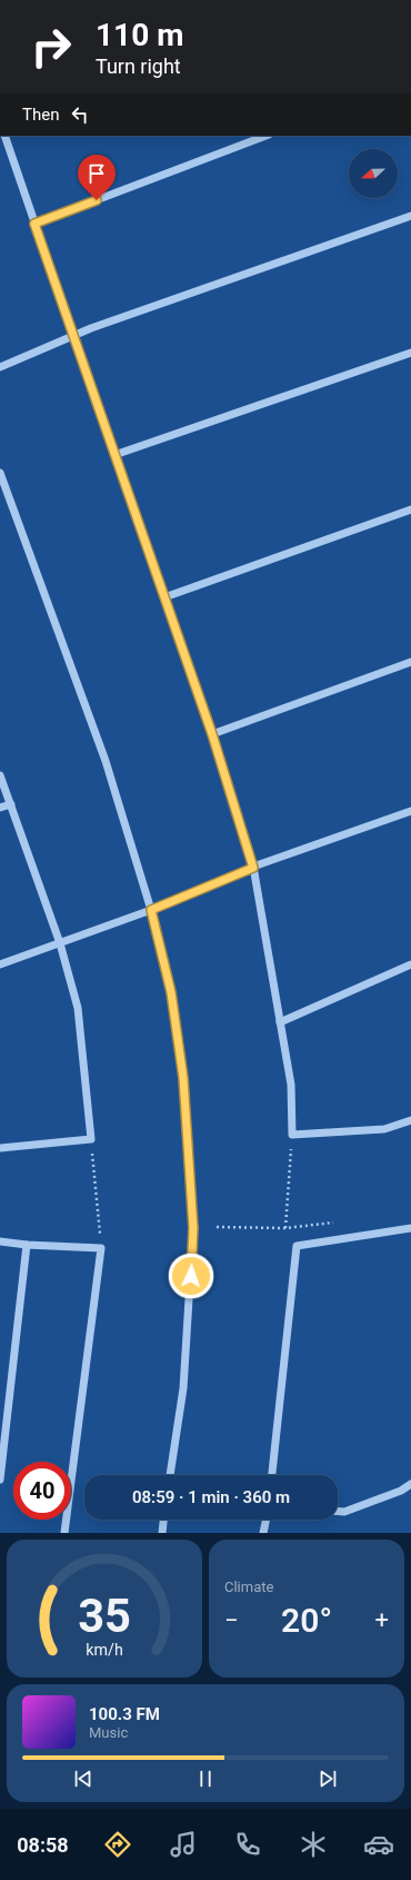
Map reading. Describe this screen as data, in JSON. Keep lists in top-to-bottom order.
{
  "north": "left",
  "page": {
    "turn": ["110 m", "Turn right"],
    "then": "Then",
    "limit": "40",
    "trip": "08:59 · 1 min · 360 m",
    "tile": "Climate",
    "heat": ["−", "20°", "+"],
    "song": ["100.3 FM", "Music"],
    "tabs": "08:58",
    "gauge": ["35", "km/h"]
  }
}
